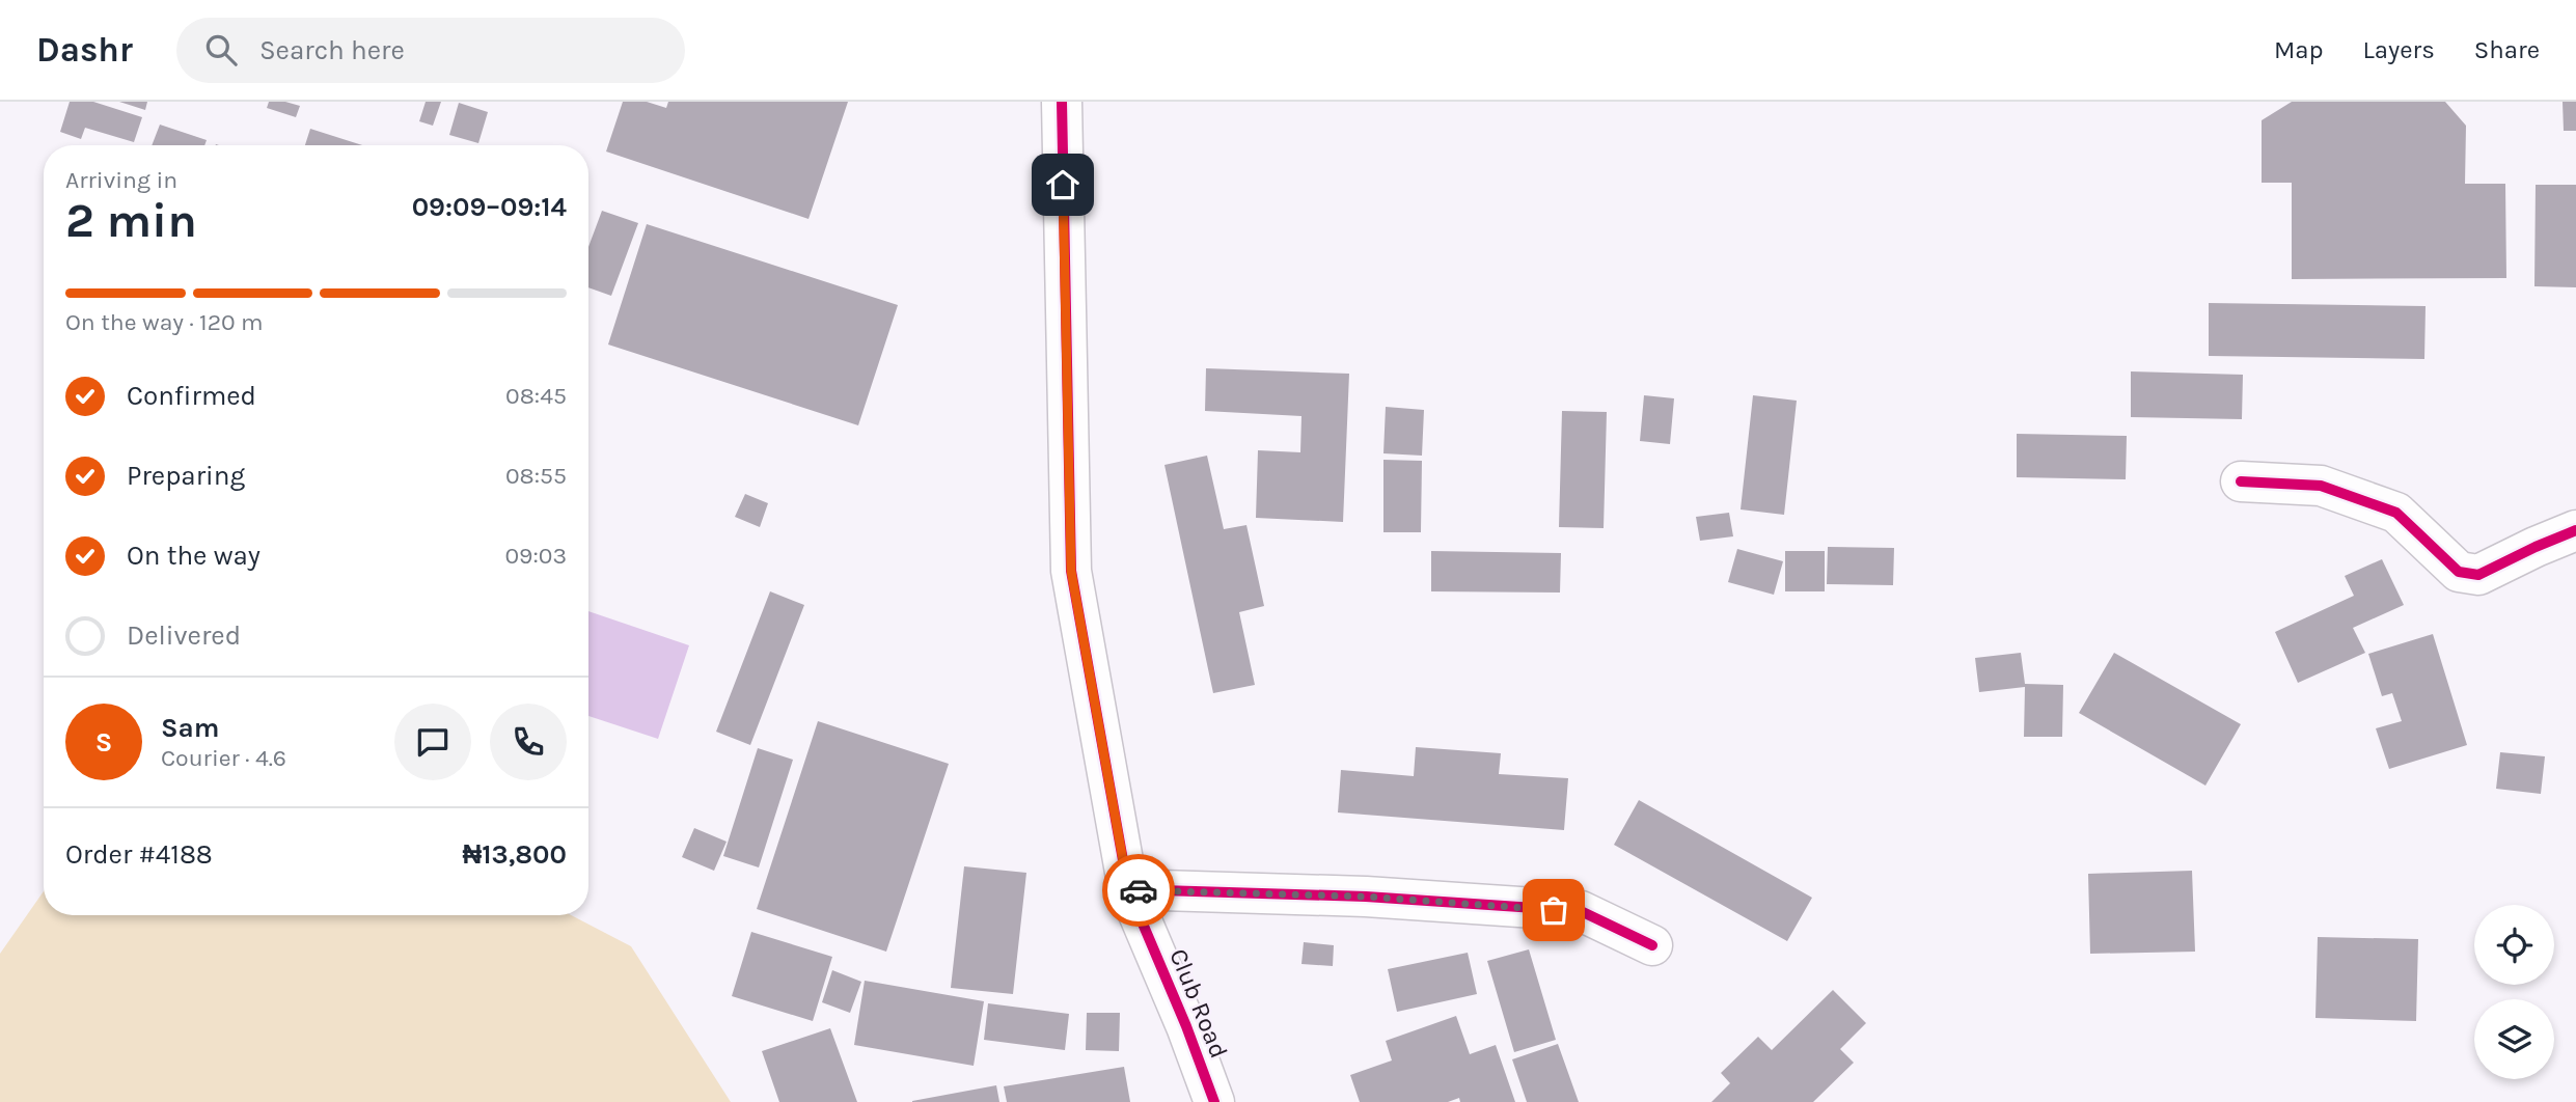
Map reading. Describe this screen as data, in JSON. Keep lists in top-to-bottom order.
{
  "streets": {
    "street": ["Club Road"]
  },
  "page": {
    "header": "Dashr",
    "search": "Search here",
    "nav": ["Map", "Layers", "Share"],
    "heading": ["2 min", "Arriving in", "09:09–09:14"],
    "panel": [
      "Sam",
      "Courier · 4.6",
      "Order #4188",
      "₦13,800"
    ],
    "bar": "On the way · 120 m",
    "list": [
      ["Confirmed", "08:45"],
      ["Preparing", "08:55"],
      ["On the way", "09:03"],
      "Delivered"
    ],
    "round": "S"
  }
}
